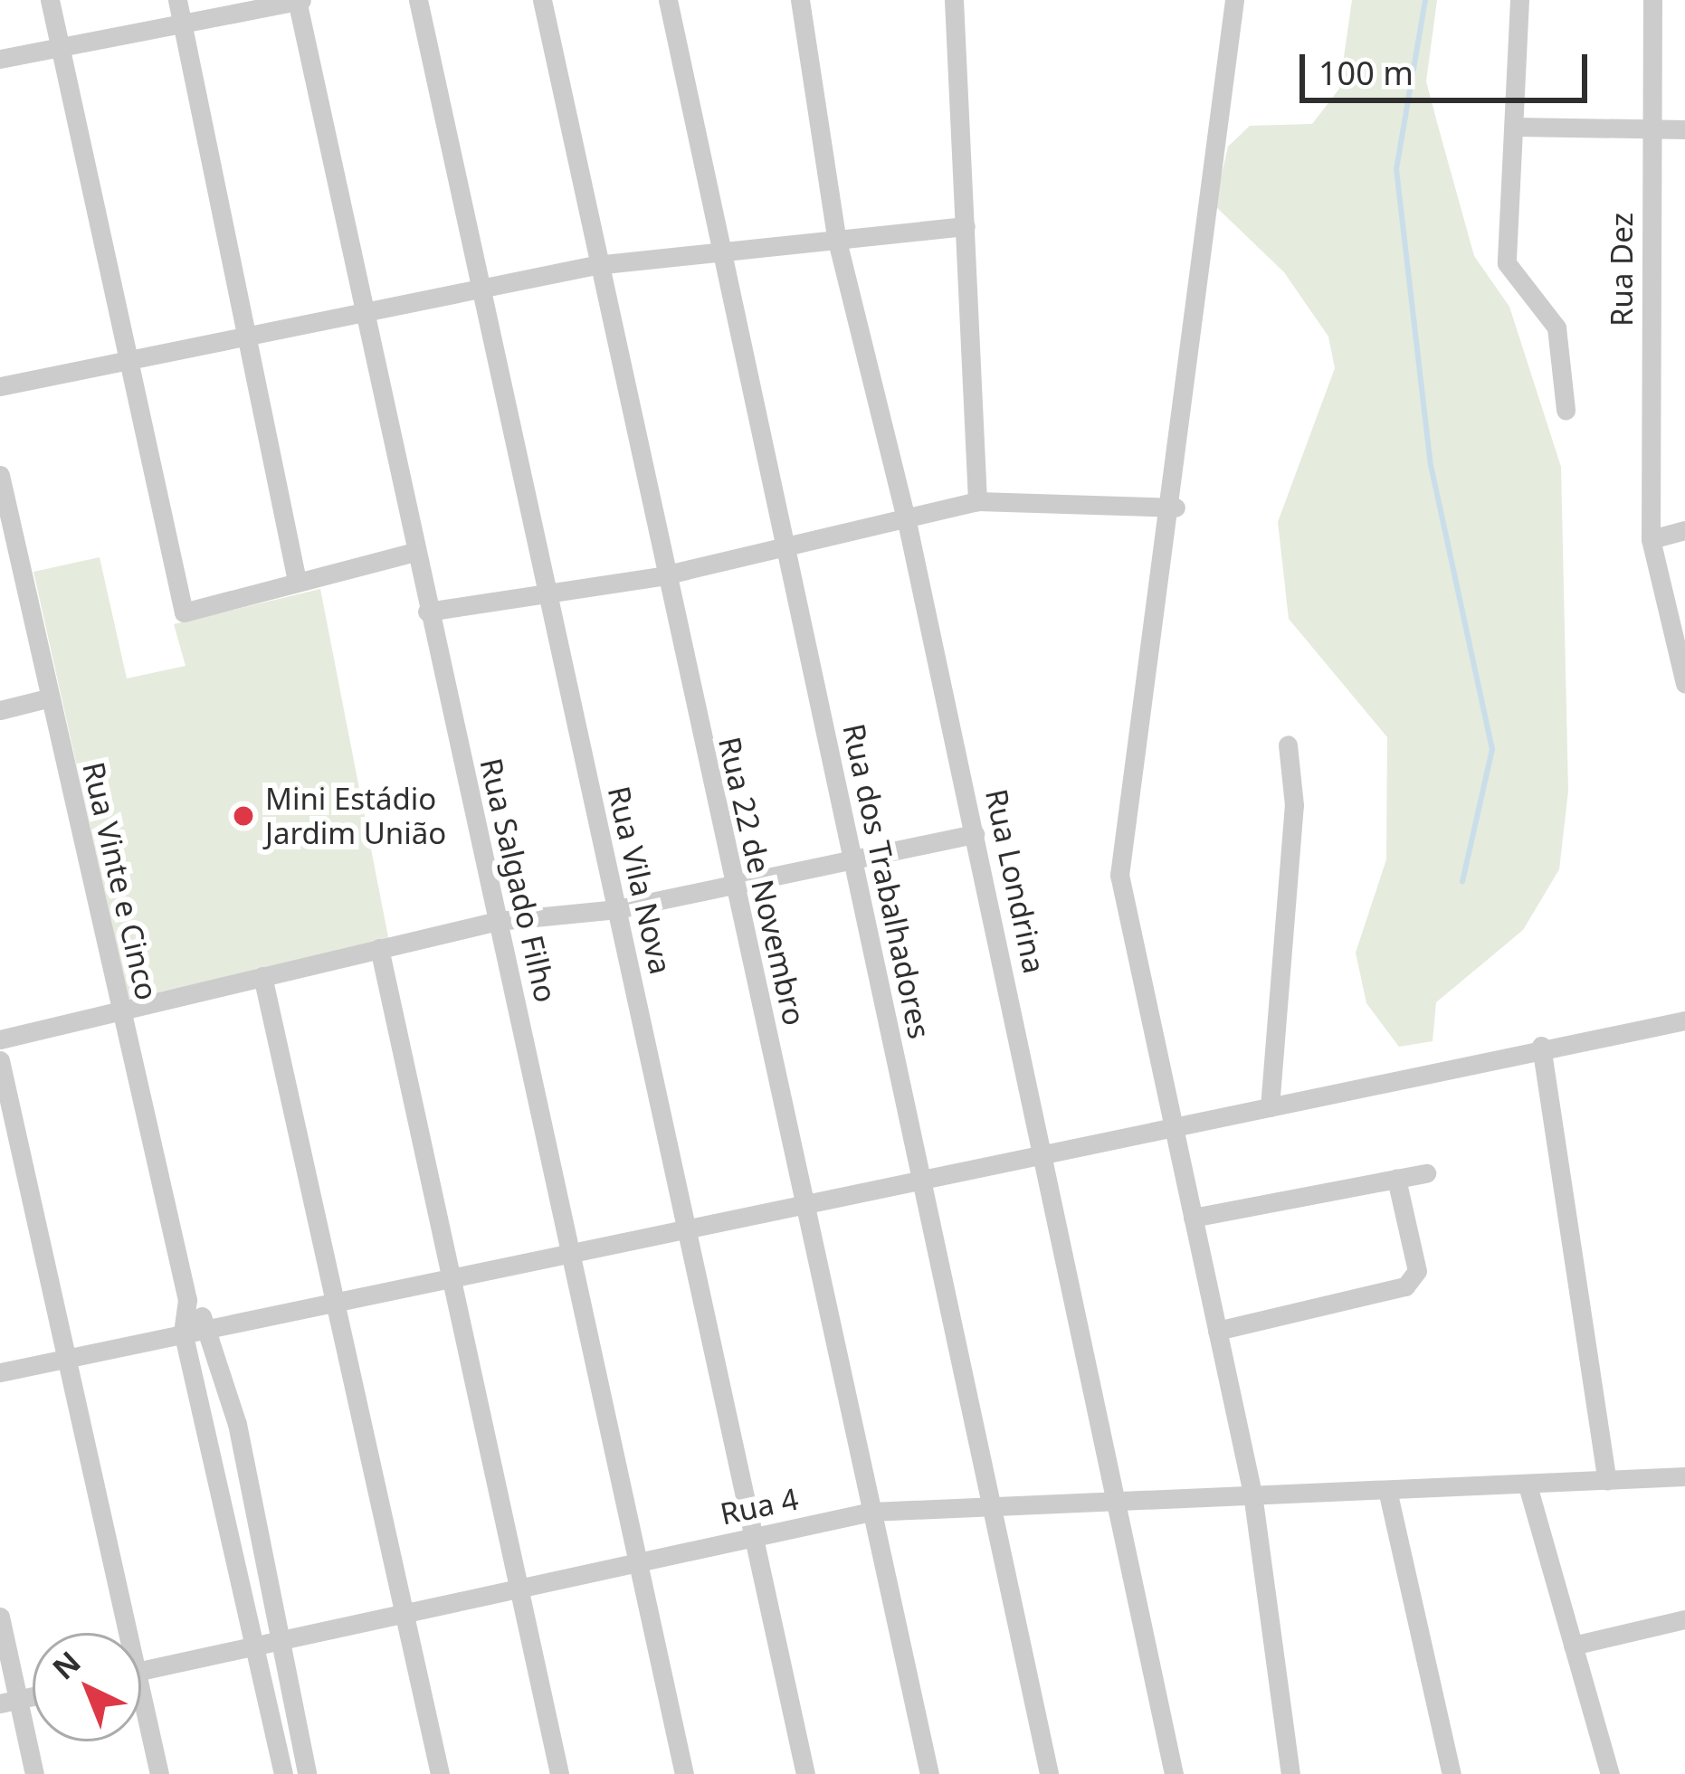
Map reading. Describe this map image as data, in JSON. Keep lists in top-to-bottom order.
{
  "streets": {
    "street": [
      "Rua Dez",
      "Rua Salgado Filho",
      "Rua Vila Nova",
      "Rua Vinte e Cinco",
      "Rua 22 de Novembro",
      "Rua dos Trabalhadores",
      "Rua Londrina",
      "Rua 4"
    ]
  },
  "crossings": [
    ["Rua Salgado Filho", "Rua 4"],
    ["Rua Vila Nova", "Rua 4"],
    ["Rua Vinte e Cinco", "Rua 4"],
    ["Rua 22 de Novembro", "Rua 4"],
    ["Rua dos Trabalhadores", "Rua 4"],
    ["Rua Londrina", "Rua 4"]
  ],
  "places": ["Mini Estádio Jardim União"],
  "scale_bar": "100 m",
  "north": "top left"
}
